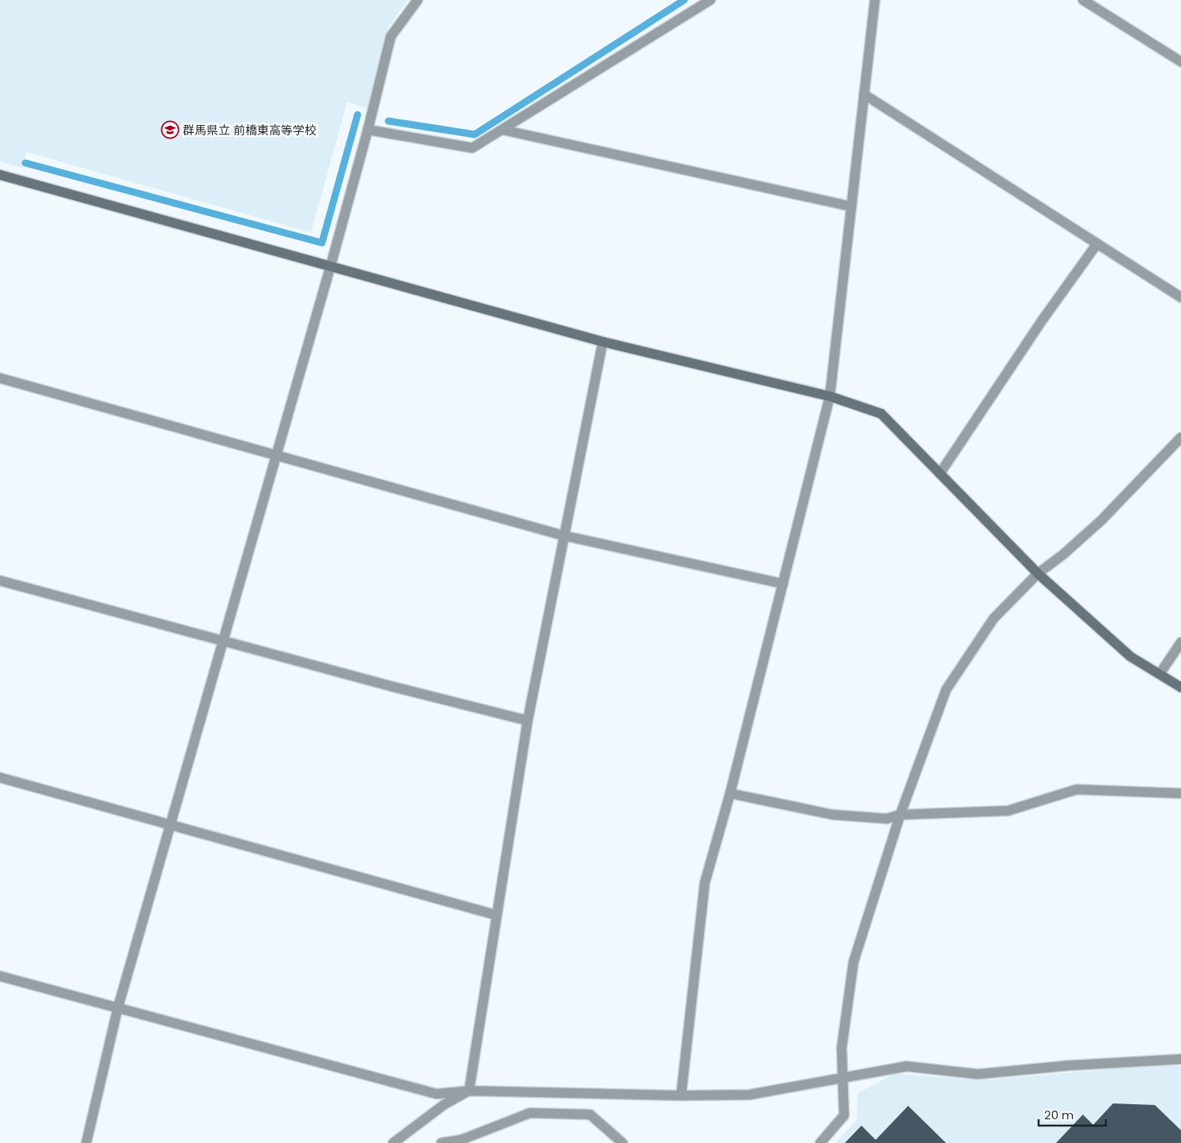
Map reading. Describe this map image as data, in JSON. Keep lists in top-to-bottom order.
{
  "places": {
    "school or university": ["群馬県立 前橋東高等学校"]
  },
  "scale_bar": "20 m"
}
